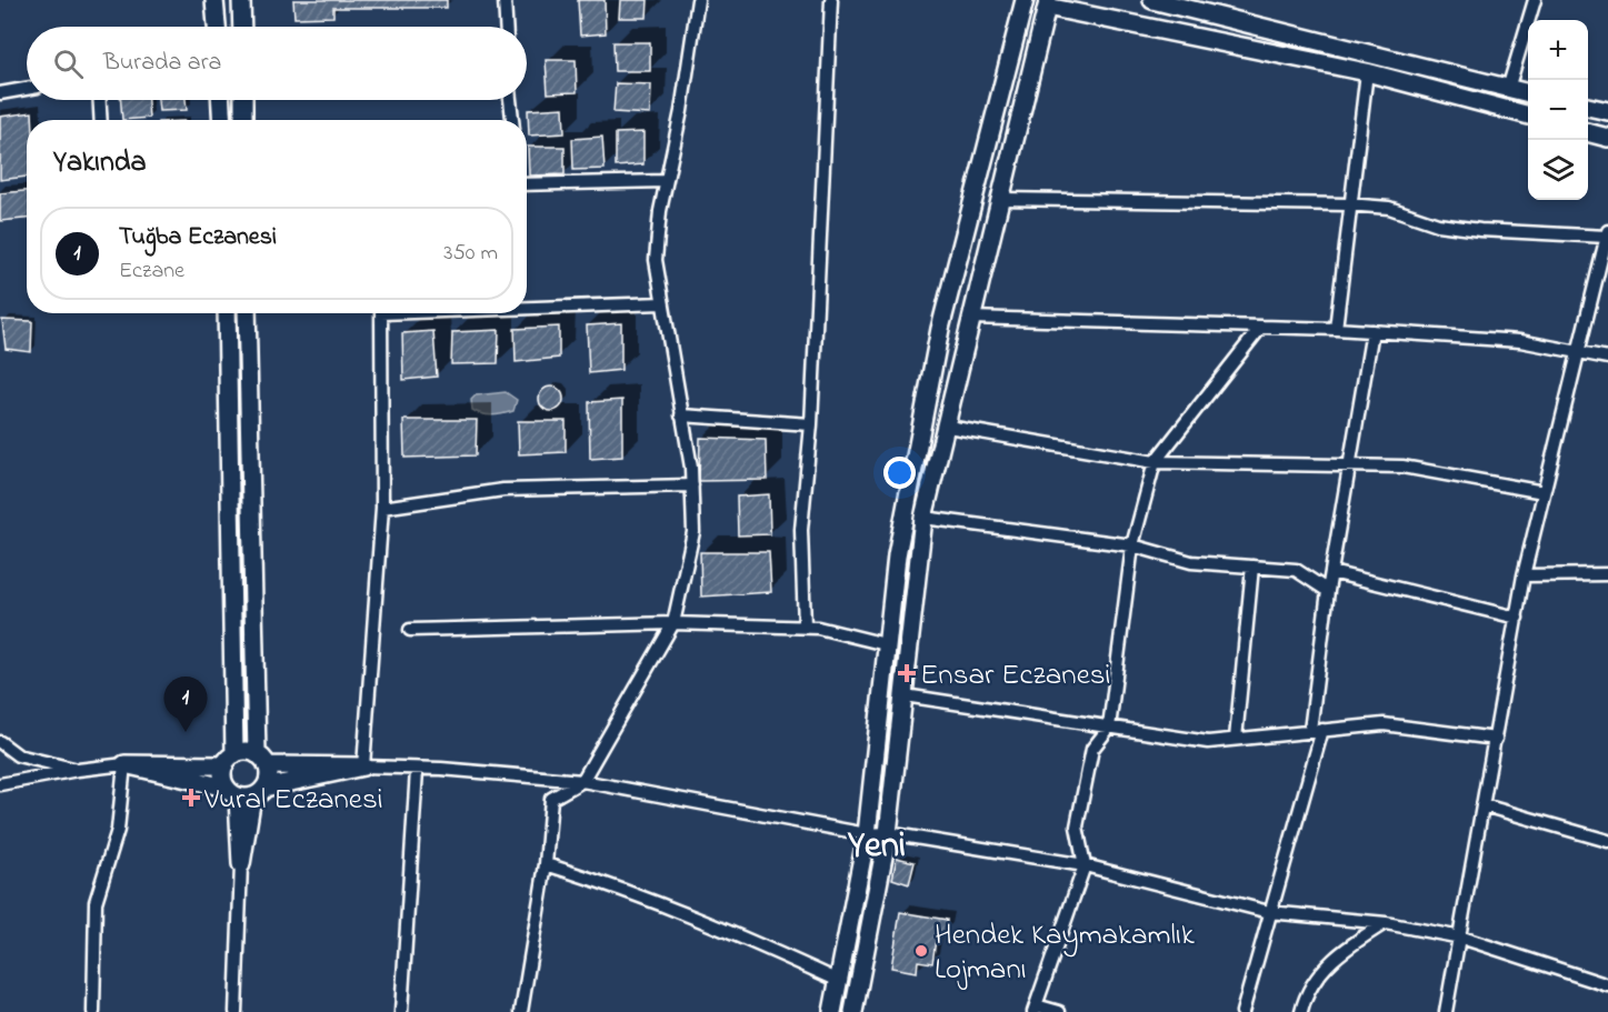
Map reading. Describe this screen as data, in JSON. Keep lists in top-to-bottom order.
{
  "districts": ["Yeni"],
  "places": {
    "health": ["Ensar Eczanesi", "Vural Eczanesi"],
    "other": ["Hendek Kaymakamlık Lojmanı"]
  },
  "page": {
    "map_buttons": ["+", "−"],
    "search": "Burada ara",
    "heading": "Yakında",
    "list": [
      {
        "mark": "1",
        "name": "Tuğba Eczanesi",
        "note": "Eczane",
        "value": "350 m"
      }
    ],
    "pins": "1"
  }
}
